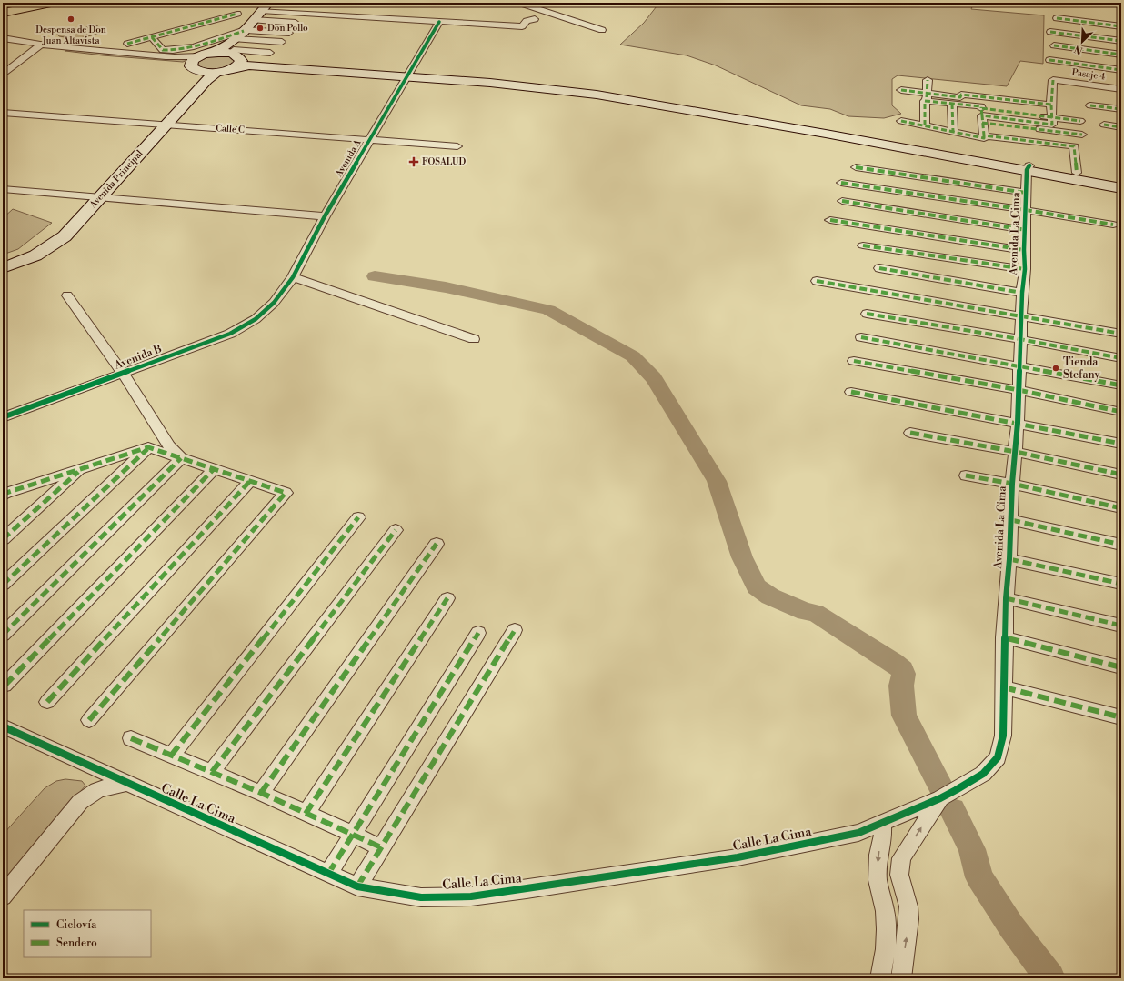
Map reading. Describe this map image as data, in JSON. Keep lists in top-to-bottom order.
{
  "streets": {
    "main road": ["Avenida Principal"],
    "street": [
      "Pasaje 4",
      "Calle C",
      "Avenida A",
      "Avenida La Cima",
      "Avenida B",
      "Calle La Cima"
    ]
  },
  "crossings": [
    ["Calle C", "Avenida A"],
    ["Calle C", "Avenida Principal"],
    ["Avenida A", "Avenida B"],
    ["Avenida La Cima", "Calle La Cima"]
  ],
  "places": {
    "other": ["Despensa de Don Juan Altavista", "Don Pollo", "Tienda Stefany"],
    "health": ["FOSALUD"]
  },
  "legend": ["Ciclovía", "Sendero"],
  "north": "bottom left"
}
